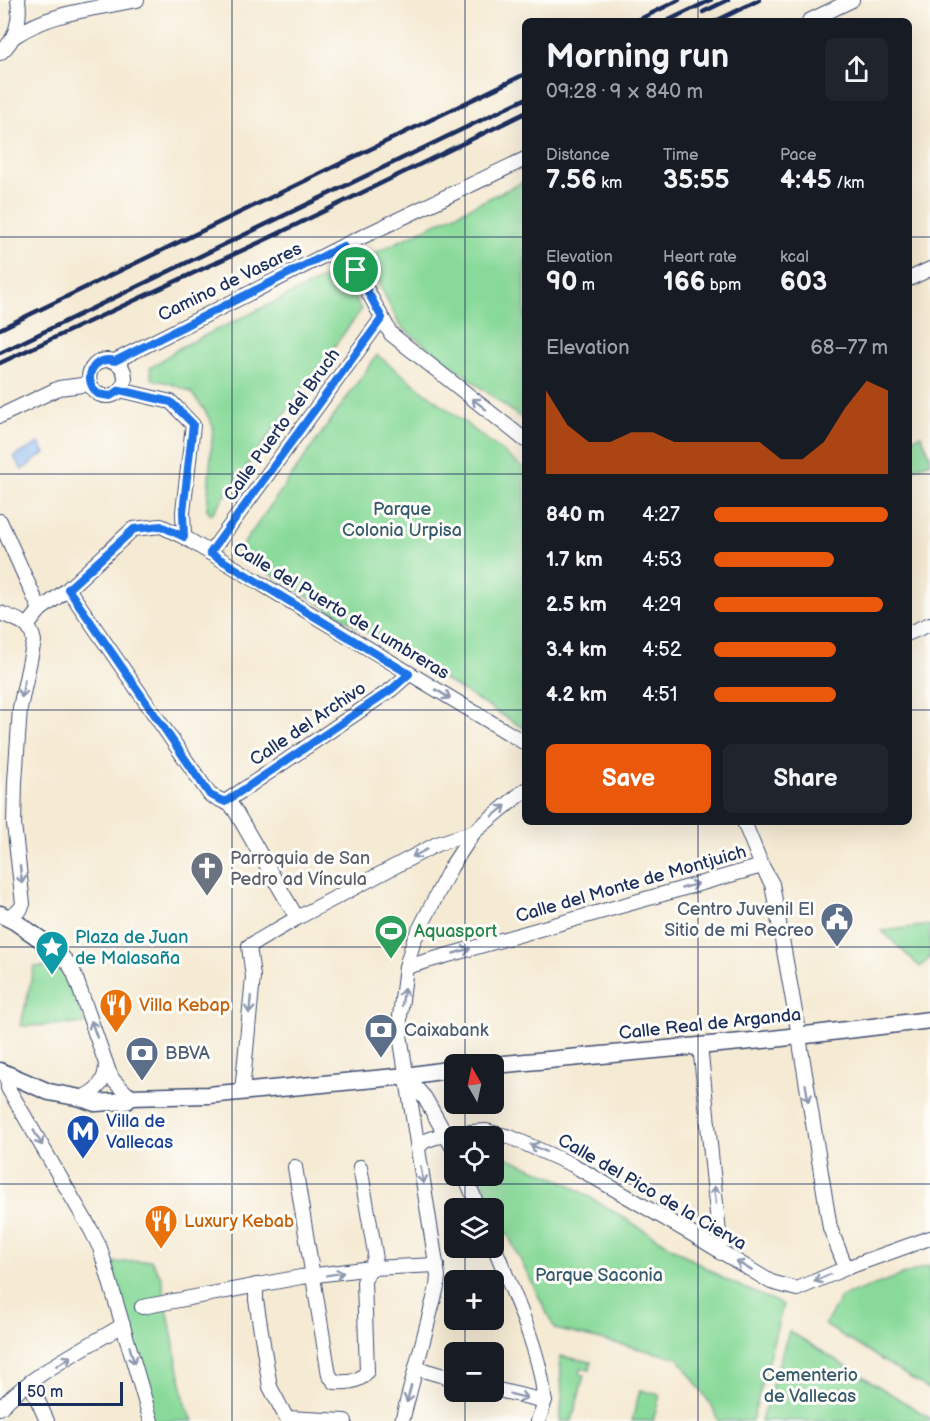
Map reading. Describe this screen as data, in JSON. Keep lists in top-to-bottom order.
{
  "streets": {
    "street": [
      "Camino de Vasares",
      "Calle Puerto del Bruch",
      "Calle del Puerto de Lumbreras",
      "Calle del Archivo",
      "Calle del Monte de Montjuich",
      "Calle Real de Arganda",
      "Calle del Pico de la Cierva"
    ]
  },
  "crossings": [
    ["Calle Puerto del Bruch", "Calle del Puerto de Lumbreras"],
    ["Calle del Puerto de Lumbreras", "Calle del Archivo"]
  ],
  "one_way": ["Calle del Pico de la Cierva"],
  "parks": ["Parque Colonia Urpisa", "Parque Saconia", "Cementerio de Vallecas"],
  "places": {
    "church": ["Parroquia de San Pedro ad Víncula"],
    "public building": ["Centro Juvenil El Sitio de mi Recreo"],
    "sports": ["Aquasport"],
    "place": ["Plaza de Juan de Malasaña"],
    "restaurant": ["Villa Kebap", "Luxury Kebab"],
    "bank": ["Caixabank", "BBVA"],
    "metro station": ["Villa de Vallecas"]
  },
  "scale_bar": "50 m",
  "north": "top",
  "page": {
    "heading": ["Morning run", "09:28 · 9 × 840 m"],
    "stats": [
      ["Distance", "7.56 km"],
      ["Time", "35:55"],
      ["Pace", "4:45 /km"],
      ["Elevation", "90 m"],
      ["Heart rate", "166 bpm"],
      ["kcal", "603"]
    ],
    "chart": ["Elevation", "68–77 m"],
    "list": [
      {
        "name": "840 m",
        "note": "4:27"
      },
      {
        "name": "1.7 km",
        "note": "4:53"
      },
      {
        "name": "2.5 km",
        "note": "4:29"
      },
      {
        "name": "3.4 km",
        "note": "4:52"
      },
      {
        "name": "4.2 km",
        "note": "4:51"
      }
    ],
    "buttons": ["Save", "Share"],
    "map_buttons": ["+", "−"],
    "scale": "50 m"
  }
}
